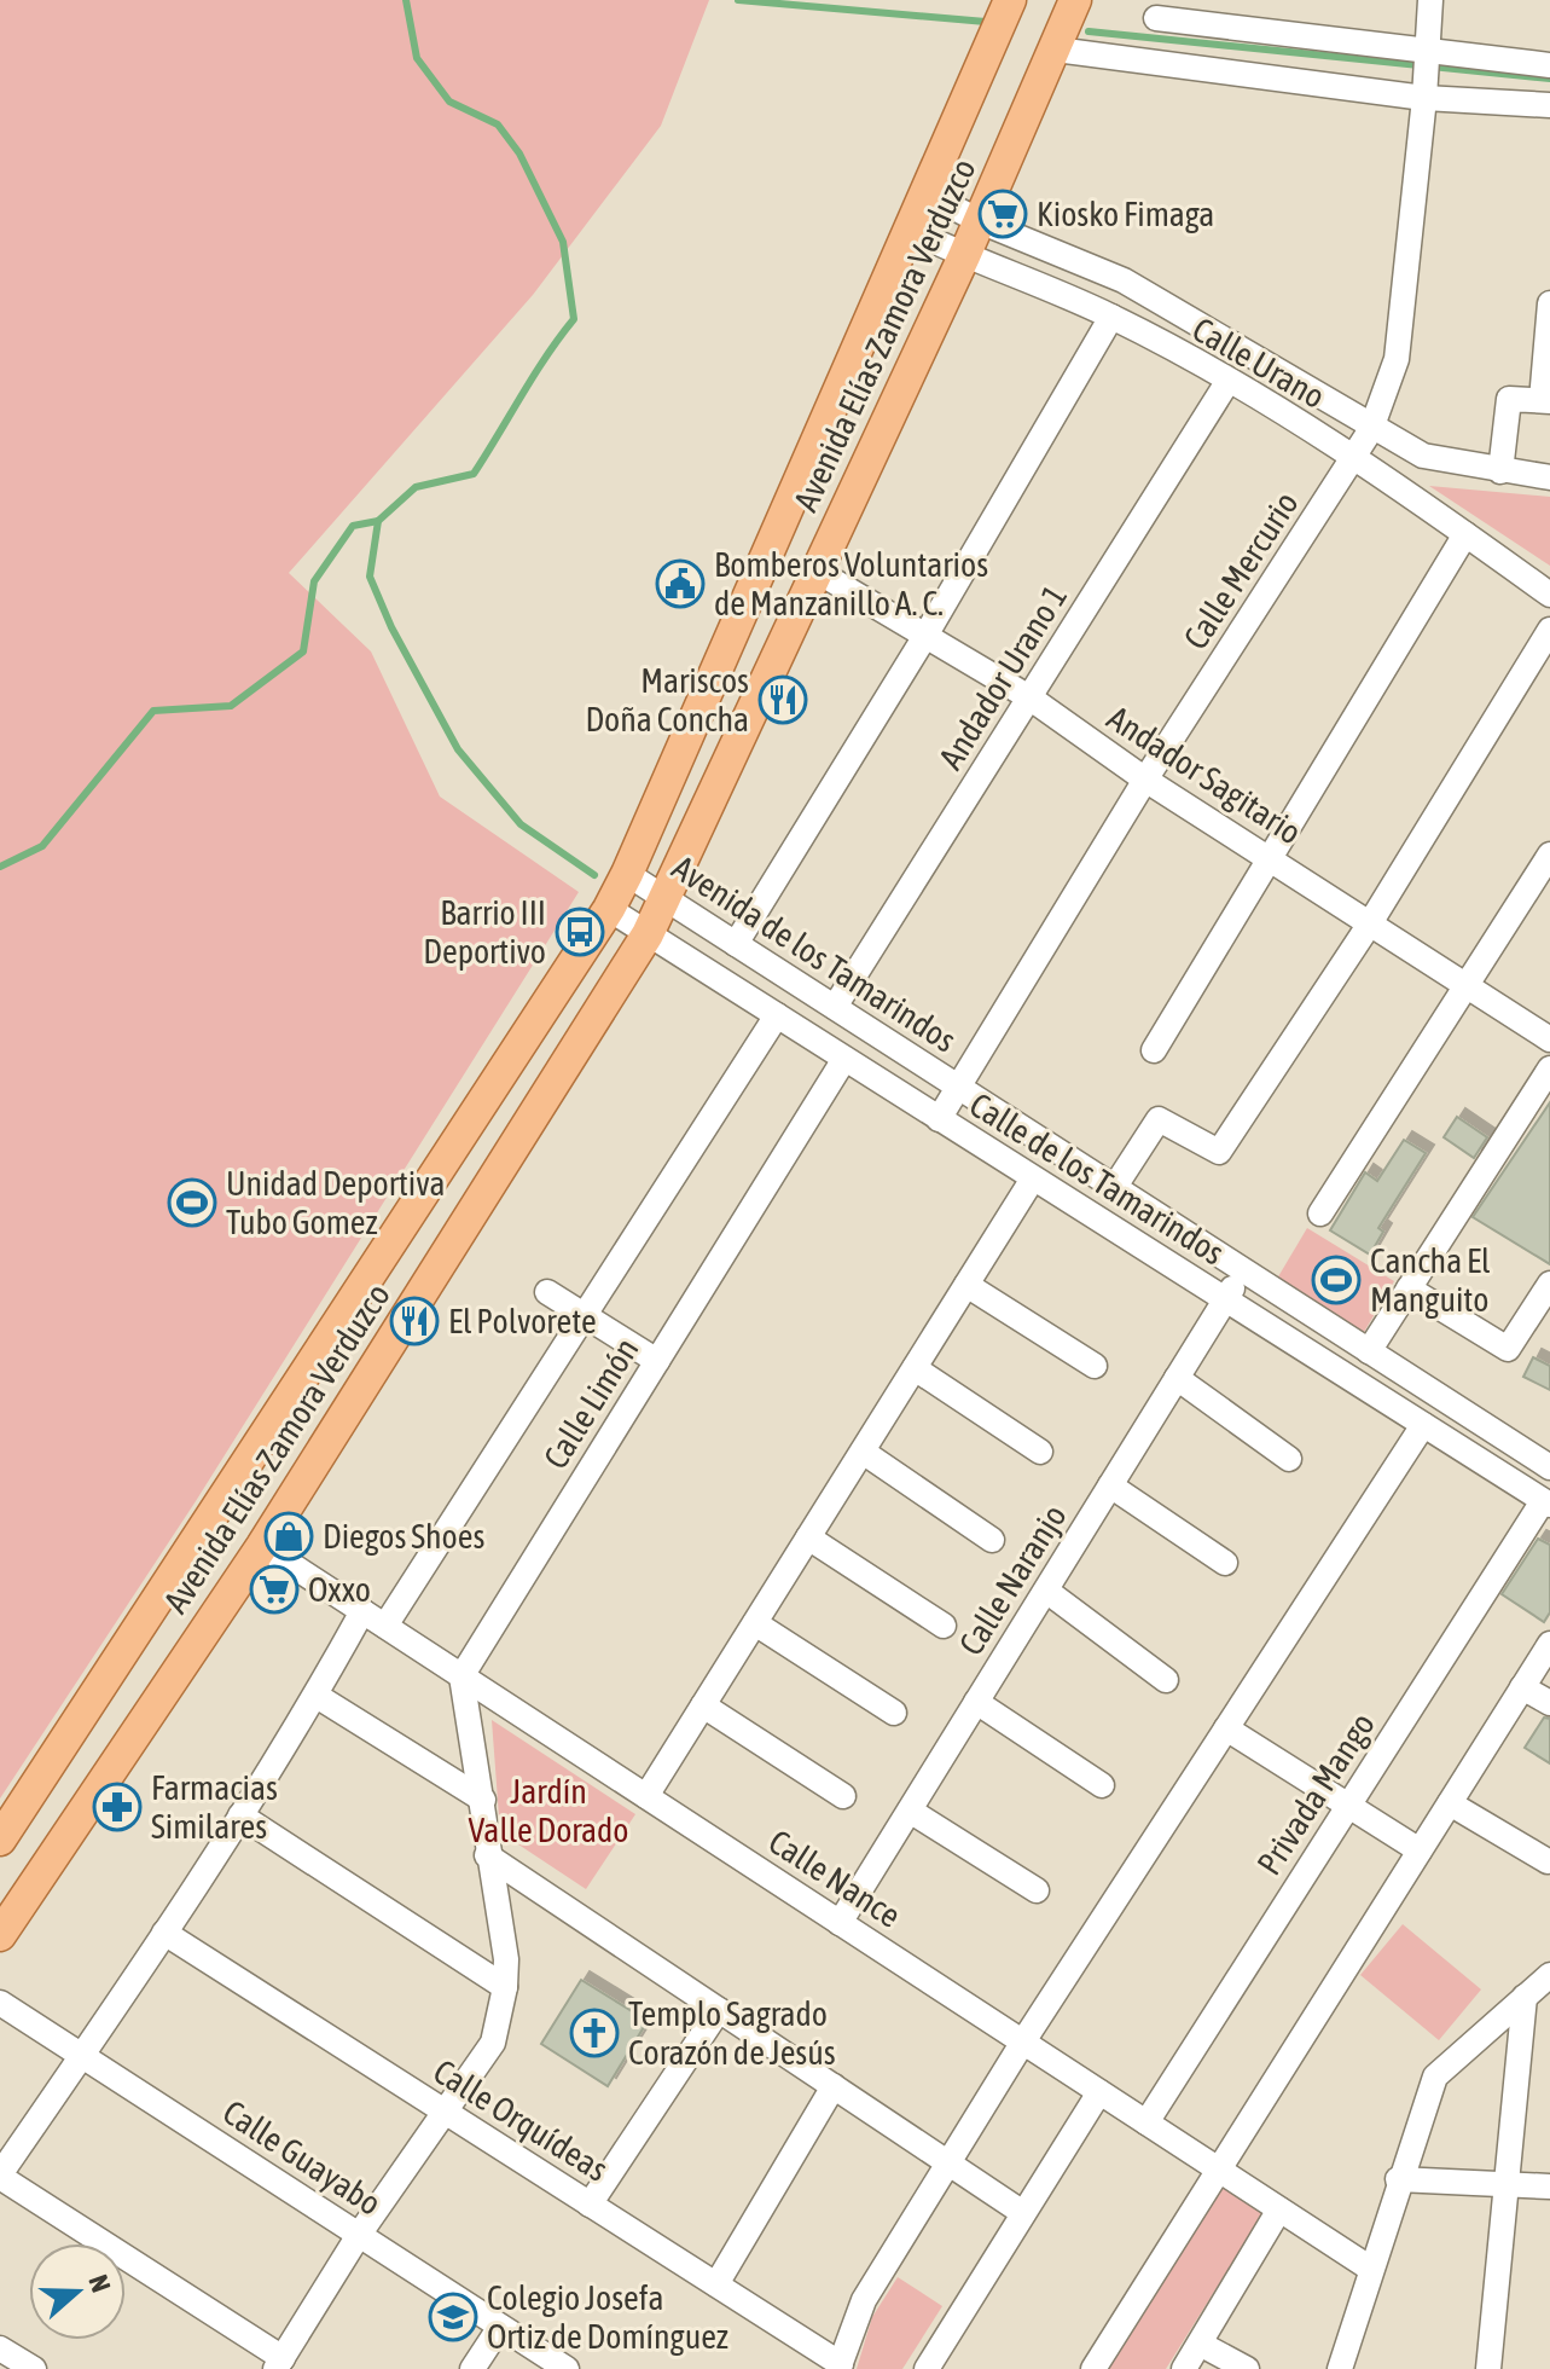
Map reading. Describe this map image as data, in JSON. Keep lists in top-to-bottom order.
{
  "streets": {
    "main road": ["Avenida Elías Zamora Verduzco"],
    "street": [
      "Calle Urano",
      "Calle Mercurio",
      "Andador Urano 1",
      "Andador Sagitario",
      "Avenida de los Tamarindos",
      "Calle de los Tamarindos",
      "Calle Limón",
      "Calle Naranjo",
      "Privada Mango",
      "Calle Nance",
      "Calle Orquídeas",
      "Calle Guayabo"
    ]
  },
  "crossings": [
    ["Avenida Elías Zamora Verduzco", "Calle Urano"],
    ["Avenida Elías Zamora Verduzco", "Andador Sagitario"],
    ["Avenida Elías Zamora Verduzco", "Avenida de los Tamarindos"],
    ["Avenida Elías Zamora Verduzco", "Calle de los Tamarindos"],
    ["Avenida Elías Zamora Verduzco", "Calle Nance"],
    ["Calle Urano", "Calle Mercurio"],
    ["Calle Urano", "Andador Urano 1"],
    ["Calle Mercurio", "Andador Sagitario"],
    ["Calle Mercurio", "Avenida de los Tamarindos"],
    ["Calle Mercurio", "Calle de los Tamarindos"],
    ["Andador Urano 1", "Andador Sagitario"],
    ["Andador Urano 1", "Avenida de los Tamarindos"],
    ["Avenida de los Tamarindos", "Calle Naranjo"],
    ["Calle de los Tamarindos", "Calle Limón"],
    ["Calle de los Tamarindos", "Calle Naranjo"],
    ["Calle de los Tamarindos", "Privada Mango"],
    ["Calle Limón", "Calle Nance"],
    ["Calle Naranjo", "Calle Nance"],
    ["Privada Mango", "Calle Nance"]
  ],
  "parks": ["Jardín Valle Dorado"],
  "places": {
    "supermarket": ["Kiosko Fimaga", "Oxxo"],
    "public building": ["Bomberos Voluntarios de Manzanillo A. C."],
    "restaurant": ["Mariscos Doña Concha", "El Polvorete"],
    "bus stop": ["Barrio III Deportivo"],
    "sports": ["Unidad Deportiva Tubo Gomez", "Cancha El Manguito"],
    "shop": ["Diegos Shoes"],
    "pharmacy": ["Farmacias Similares"],
    "church": ["Templo Sagrado Corazón de Jesús"],
    "school or university": ["Colegio Josefa Ortiz de Domínguez"]
  },
  "north": "right"
}
